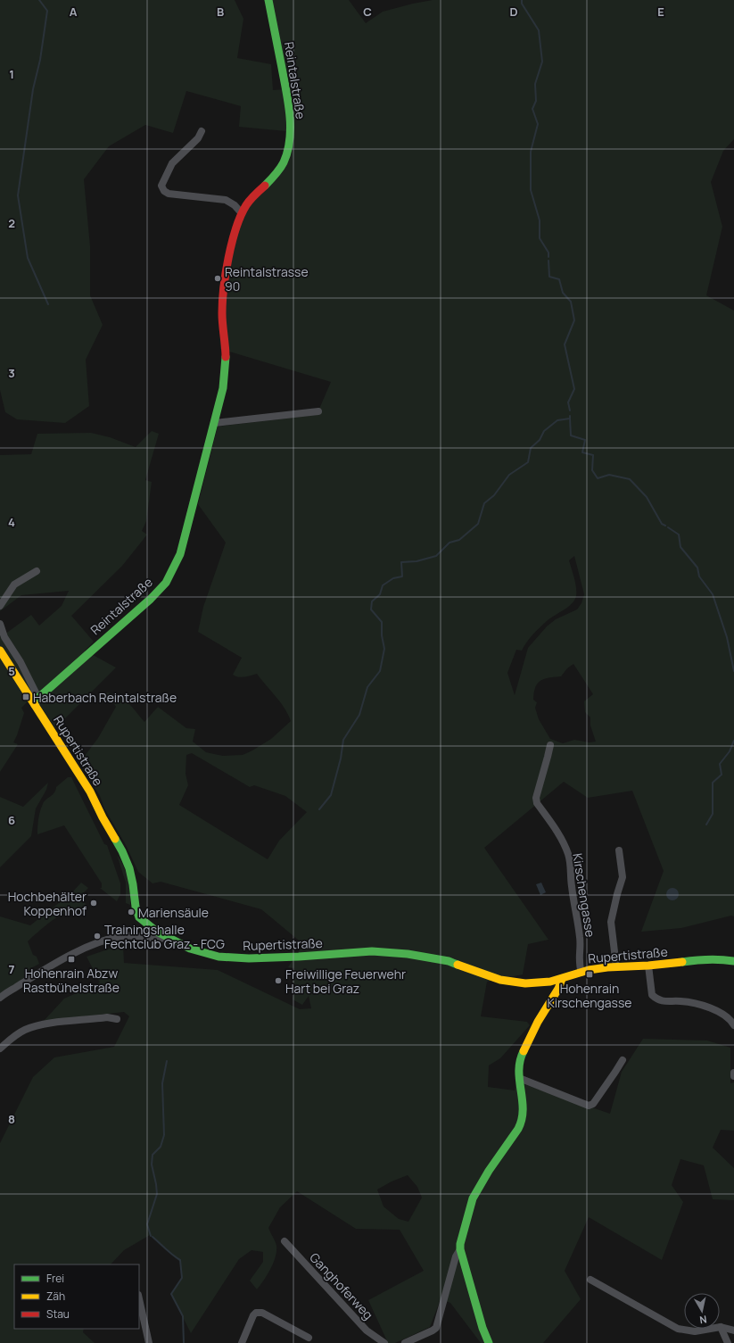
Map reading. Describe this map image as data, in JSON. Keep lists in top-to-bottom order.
{
  "streets": {
    "street": [
      "Reintalstraße",
      "Rupertistraße",
      "Kirschengasse",
      "Ganghoferweg"
    ]
  },
  "crossings": [
    ["Reintalstraße", "Rupertistraße"],
    ["Rupertistraße", "Kirschengasse"]
  ],
  "places": {
    "other": [
      "Reintalstrasse 90",
      "Hochbehälter Koppenhof",
      "Mariensäule",
      "Trainingshalle Fechtclub Graz - FCG",
      "Freiwillige Feuerwehr Hart bei Graz"
    ],
    "transit": ["Haberbach Reintalstraße", "Hohenrain Abzw Rastbühelstraße", "Hohenrain Kirschengasse"]
  },
  "legend": ["Frei", "Zäh", "Stau"],
  "north": "bottom",
  "grid": {
    "columns": [
      "A",
      "B",
      "C",
      "D",
      "E"
    ],
    "rows": [
      "1",
      "2",
      "3",
      "4",
      "5",
      "6",
      "7",
      "8"
    ]
  }
}
